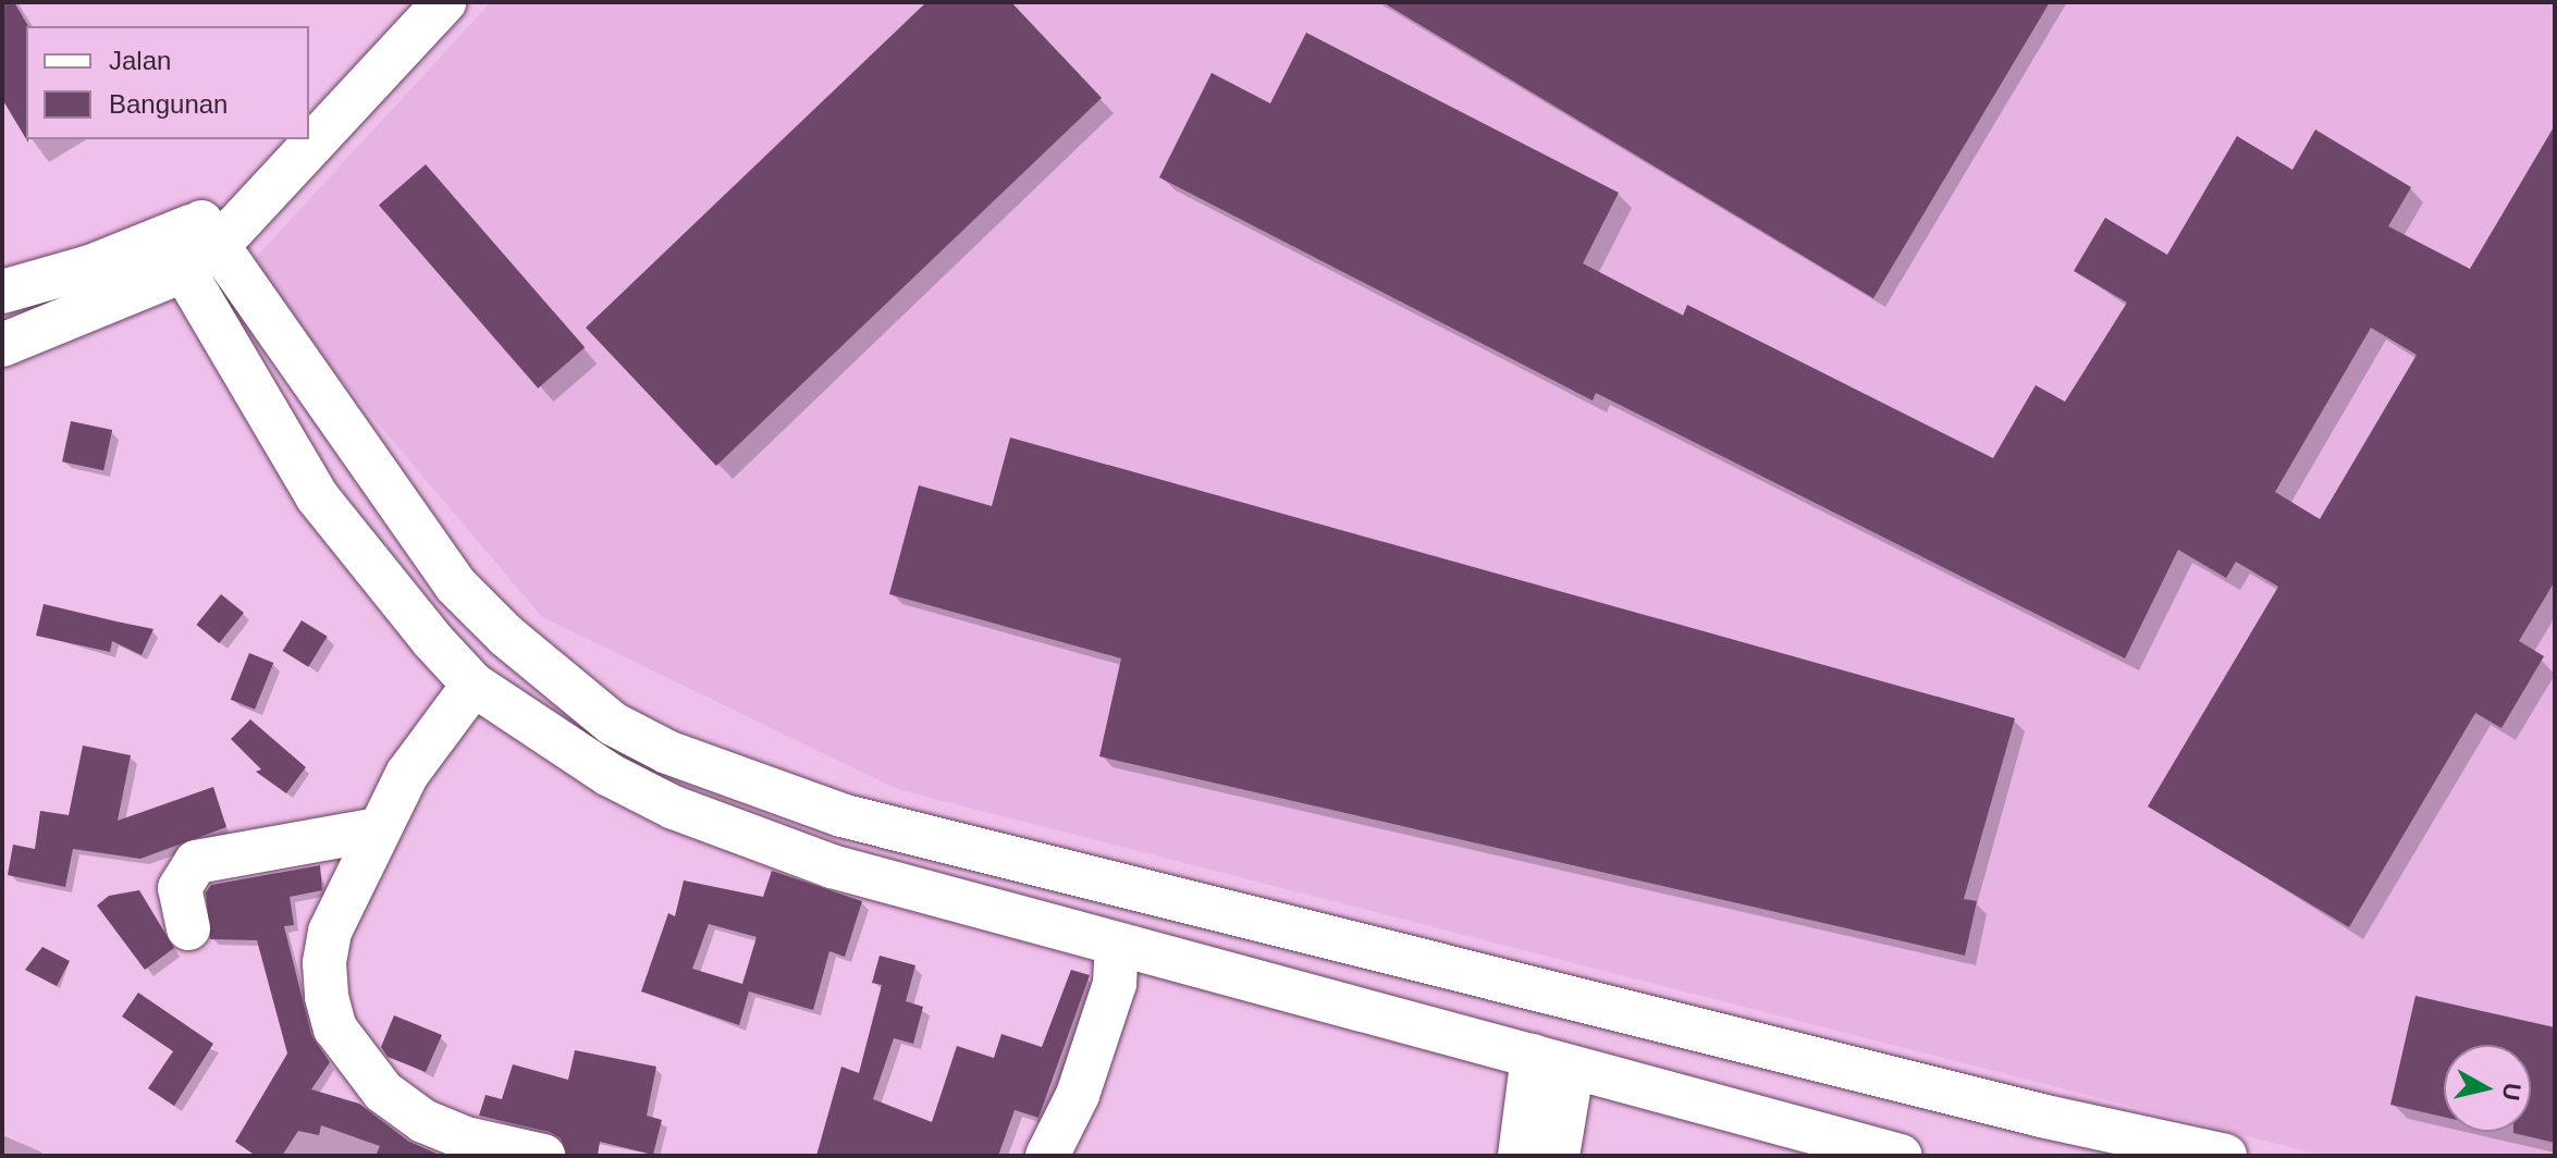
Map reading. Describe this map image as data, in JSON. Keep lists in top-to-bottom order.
{
  "legend": ["Jalan", "Bangunan"],
  "north": "right"
}
